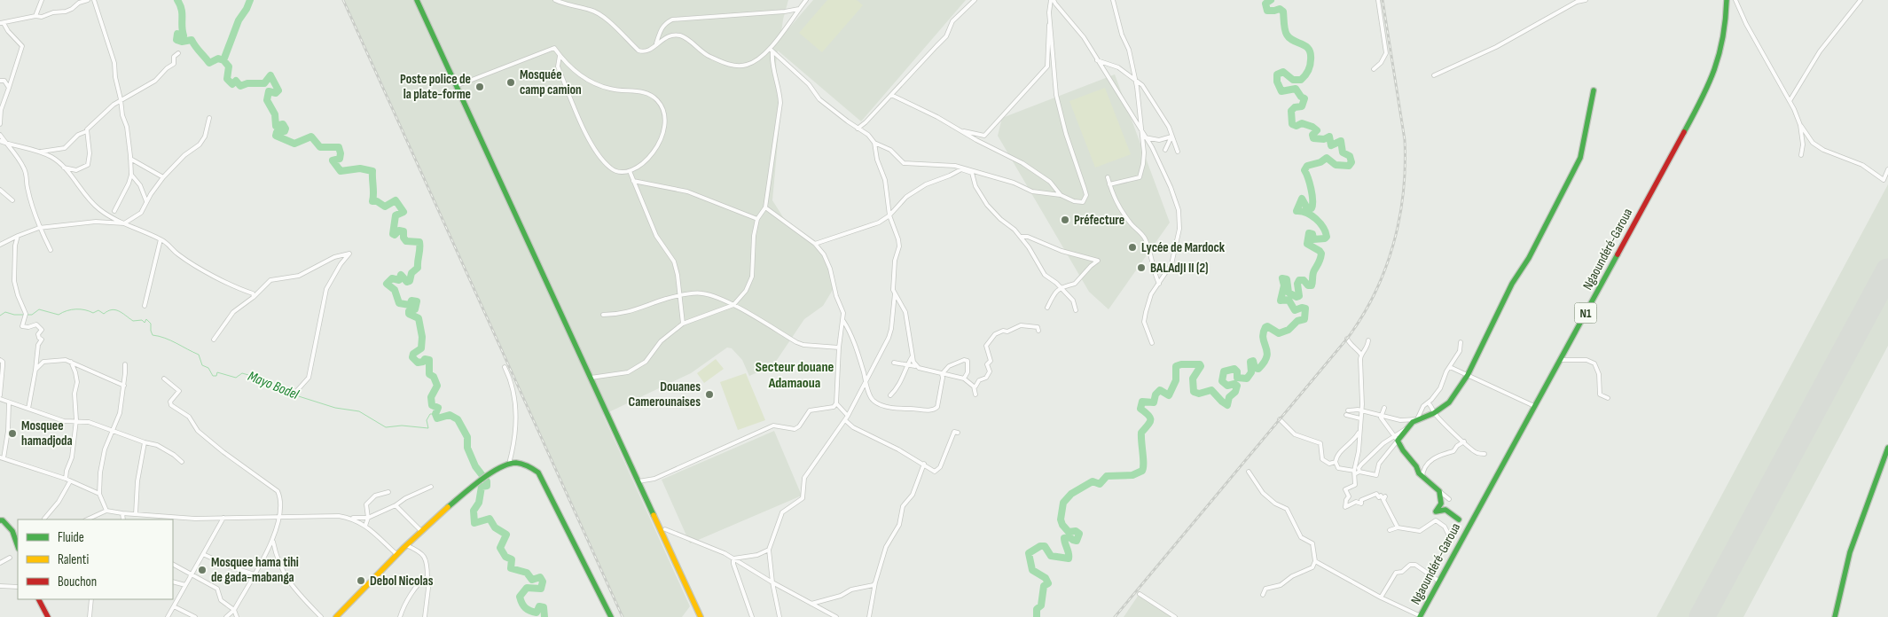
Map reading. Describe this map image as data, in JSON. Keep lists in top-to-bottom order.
{
  "streets": {
    "main road": ["Ngaoundéré-Garoua", "N1"]
  },
  "districts": ["Secteur douane Adamaoua"],
  "water": ["Mayo Bodel"],
  "places": [
    "Mosquée camp camion",
    "Poste police de la plate-forme",
    "Préfecture",
    "Lycée de Mardock",
    "BALAdJI II (2)",
    "Douanes Camerounaises",
    "Mosquee hamadjoda",
    "Mosquee hama tihi de gada-mabanga",
    "Debol Nicolas"
  ],
  "legend": ["Fluide", "Ralenti", "Bouchon"]
}
